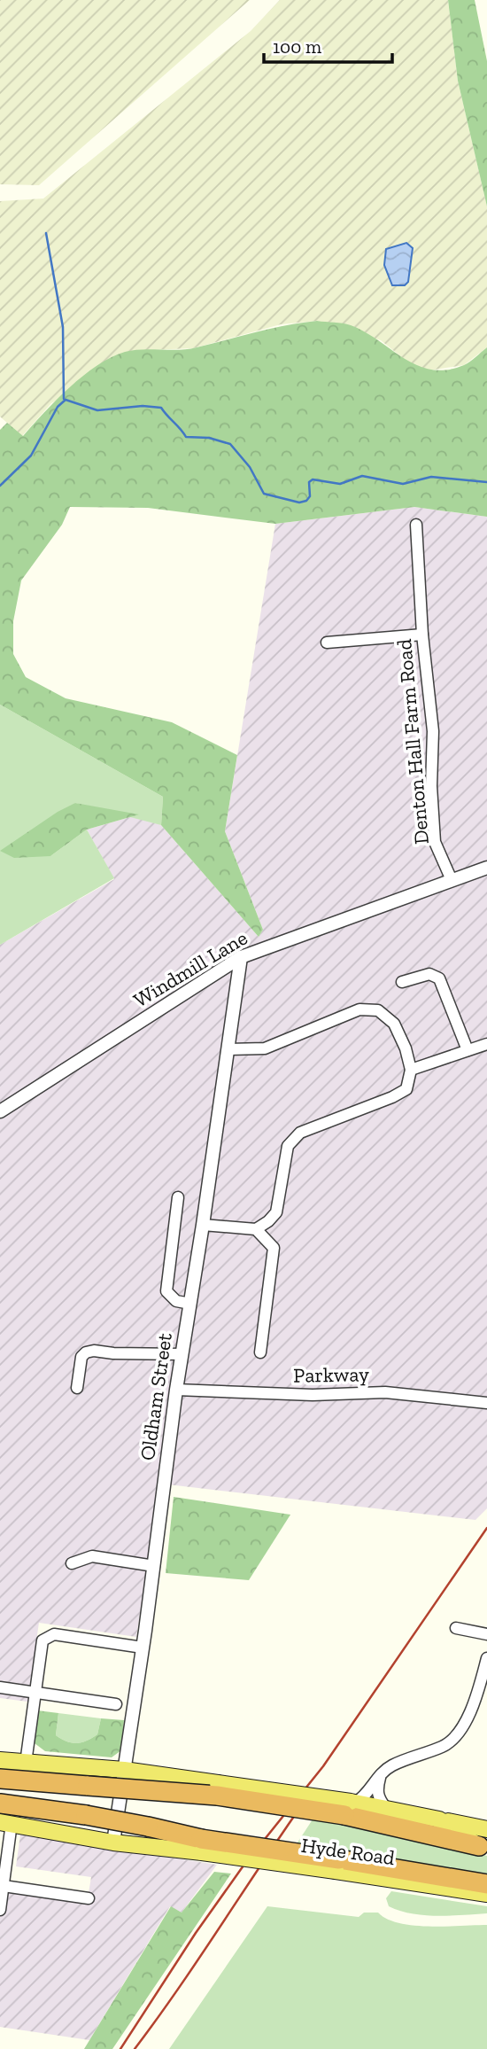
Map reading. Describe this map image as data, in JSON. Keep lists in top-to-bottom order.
{
  "streets": {
    "main road": ["Hyde Road"],
    "street": [
      "Denton Hall Farm Road",
      "Windmill Lane",
      "Parkway",
      "Oldham Street"
    ]
  },
  "crossings": [
    ["Denton Hall Farm Road", "Windmill Lane"],
    ["Windmill Lane", "Oldham Street"],
    ["Parkway", "Oldham Street"],
    ["Oldham Street", "Hyde Road"]
  ],
  "scale_bar": "100 m"
}
